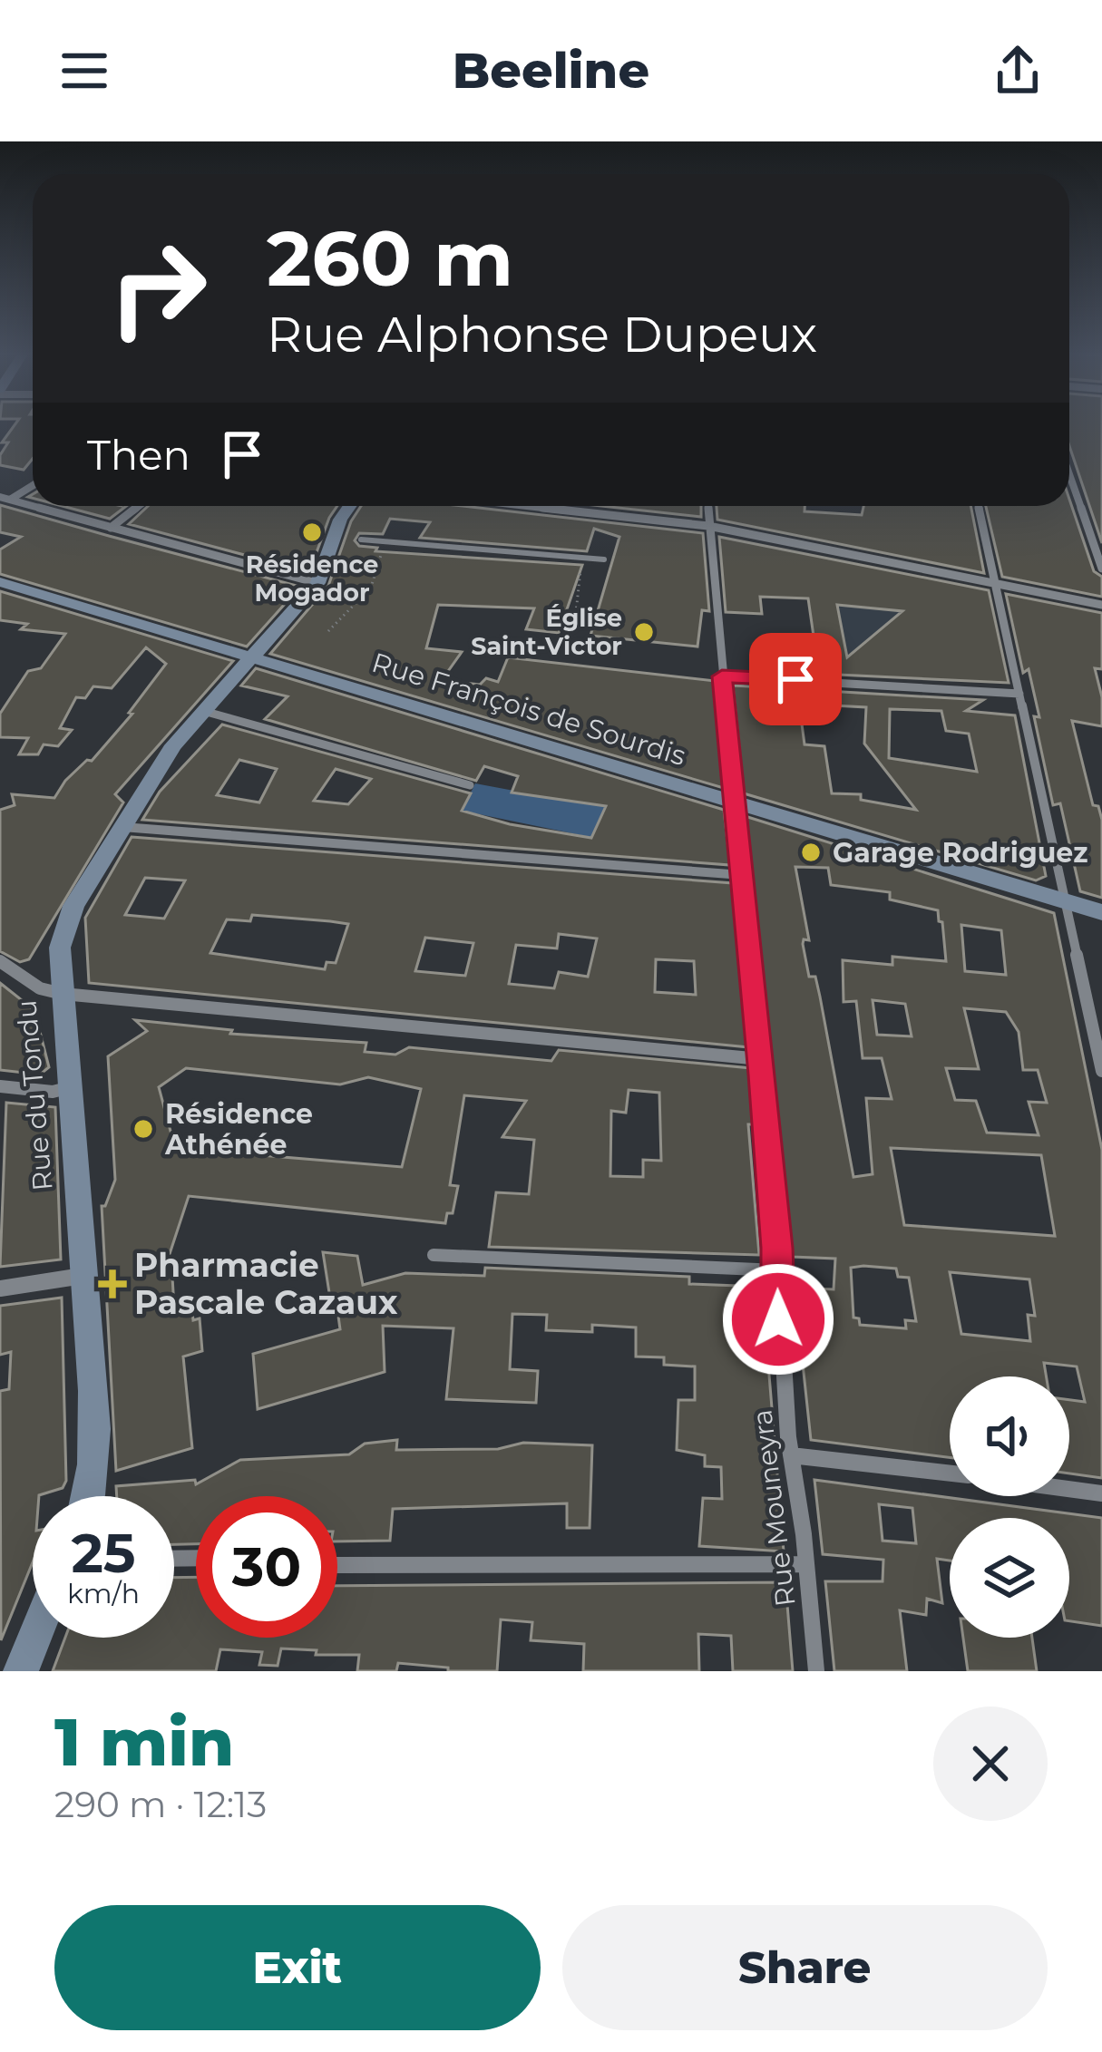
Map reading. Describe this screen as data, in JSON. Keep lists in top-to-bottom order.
{
  "streets": {
    "street": ["Rue François de Sourdis", "Rue du Tondu", "Rue Mouneyra"]
  },
  "crossings": [
    ["Rue François de Sourdis", "Rue du Tondu"],
    ["Rue François de Sourdis", "Rue Mouneyra"]
  ],
  "places": {
    "other": [
      "Résidence Mogador",
      "Église Saint-Victor",
      "Garage Rodriguez",
      "Résidence Athénée"
    ],
    "health": ["Pharmacie Pascale Cazaux"]
  },
  "page": {
    "header": "Beeline",
    "turn": ["260 m", "Rue Alphonse Dupeux"],
    "then": "Then",
    "speed": "25 km/h",
    "limit": "30",
    "heading": ["1 min", "290 m · 12:13"],
    "buttons": ["Exit", "Share"]
  }
}
